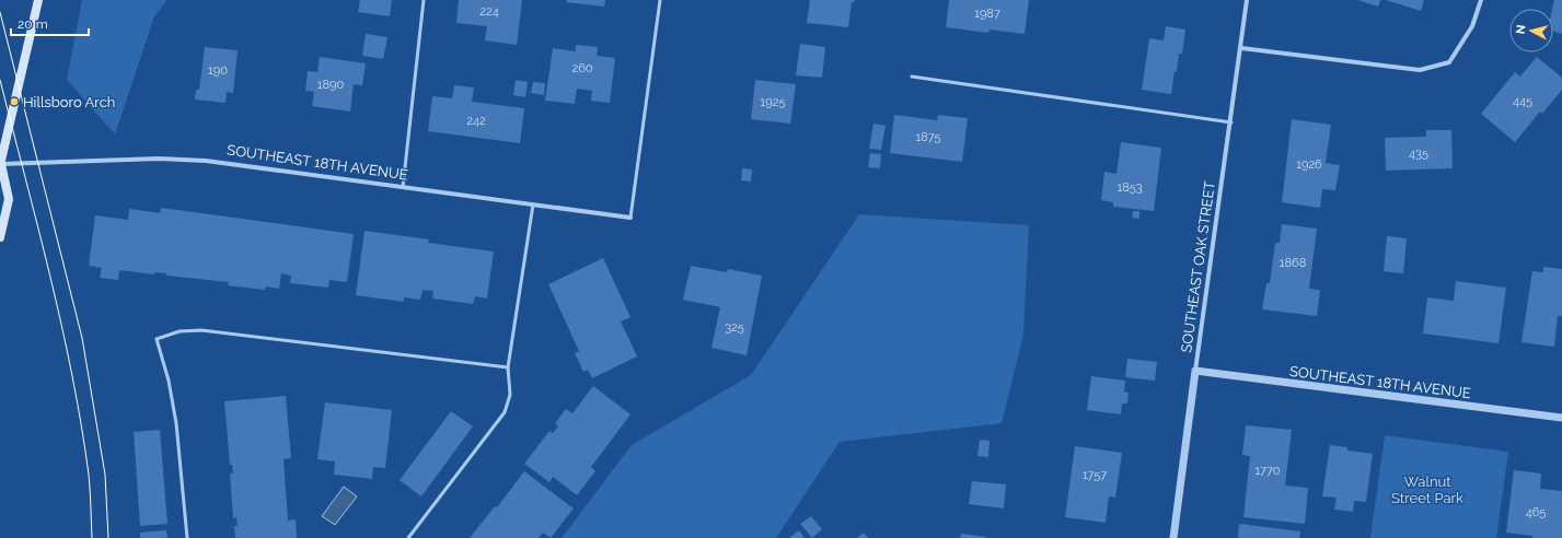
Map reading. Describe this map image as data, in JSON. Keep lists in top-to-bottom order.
{
  "streets": {
    "street": ["SOUTHEAST 18TH AVENUE", "SOUTHEAST OAK STREET"]
  },
  "crossings": [
    ["SOUTHEAST 18TH AVENUE", "SOUTHEAST OAK STREET"]
  ],
  "parks": ["Walnut Street Park"],
  "places": ["Hillsboro Arch"],
  "house_numbers": [
    "224",
    "1987",
    "260",
    "190",
    "1890",
    "445",
    "1925",
    "242",
    "1875",
    "435",
    "1926",
    "1853",
    "1868",
    "325",
    "1770",
    "1757",
    "465"
  ],
  "scale_bar": "20 m",
  "north": "left"
}
